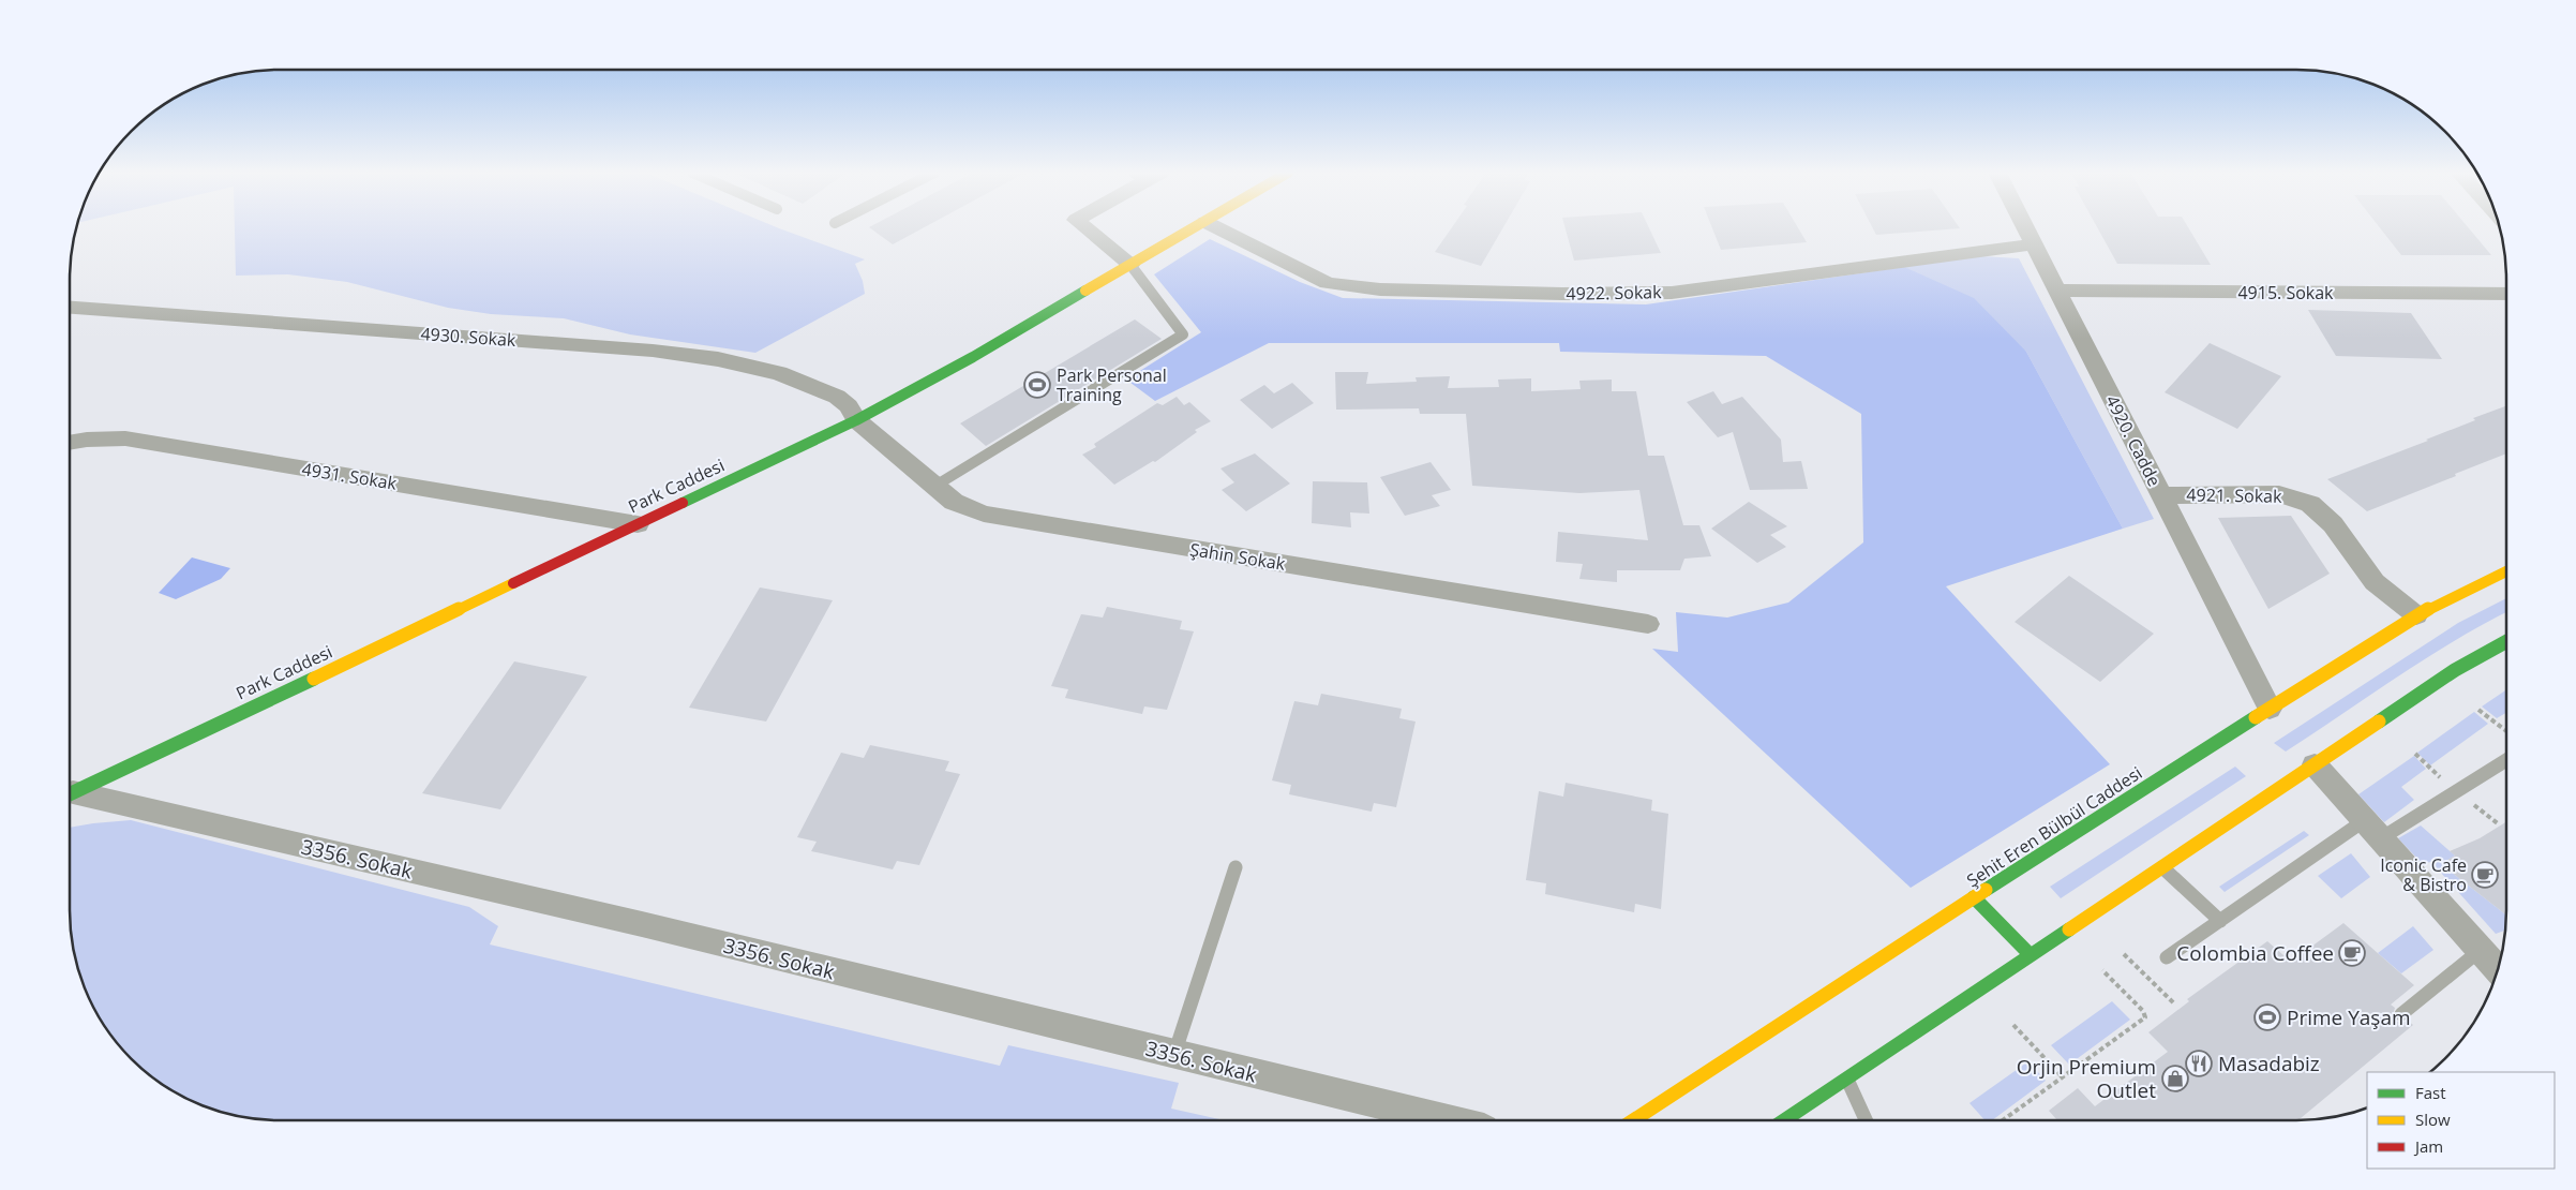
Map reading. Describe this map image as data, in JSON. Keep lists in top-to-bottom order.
{
  "streets": {
    "main road": ["Park Caddesi", "Şehit Eren Bülbül Caddesi"],
    "street": [
      "4922. Sokak",
      "4915. Sokak",
      "4930. Sokak",
      "4920. Cadde",
      "4931. Sokak",
      "4921. Sokak",
      "Şahin Sokak",
      "3356. Sokak"
    ]
  },
  "crossings": [
    ["4922. Sokak", "4920. Cadde"],
    ["4915. Sokak", "4920. Cadde"],
    ["4930. Sokak", "Park Caddesi"],
    ["4930. Sokak", "Şahin Sokak"],
    ["4920. Cadde", "4921. Sokak"],
    ["4920. Cadde", "Şehit Eren Bülbül Caddesi"],
    ["4931. Sokak", "Park Caddesi"],
    ["Park Caddesi", "Şahin Sokak"],
    ["4921. Sokak", "Şehit Eren Bülbül Caddesi"]
  ],
  "places": {
    "sports": ["Park Personal Training", "Prime Yaşam"],
    "cafe": ["Iconic Cafe & Bistro", "Colombia Coffee"],
    "restaurant": ["Masadabiz"],
    "shop": ["Orjin Premium Outlet"]
  },
  "legend": ["Fast", "Slow", "Jam"]
}
